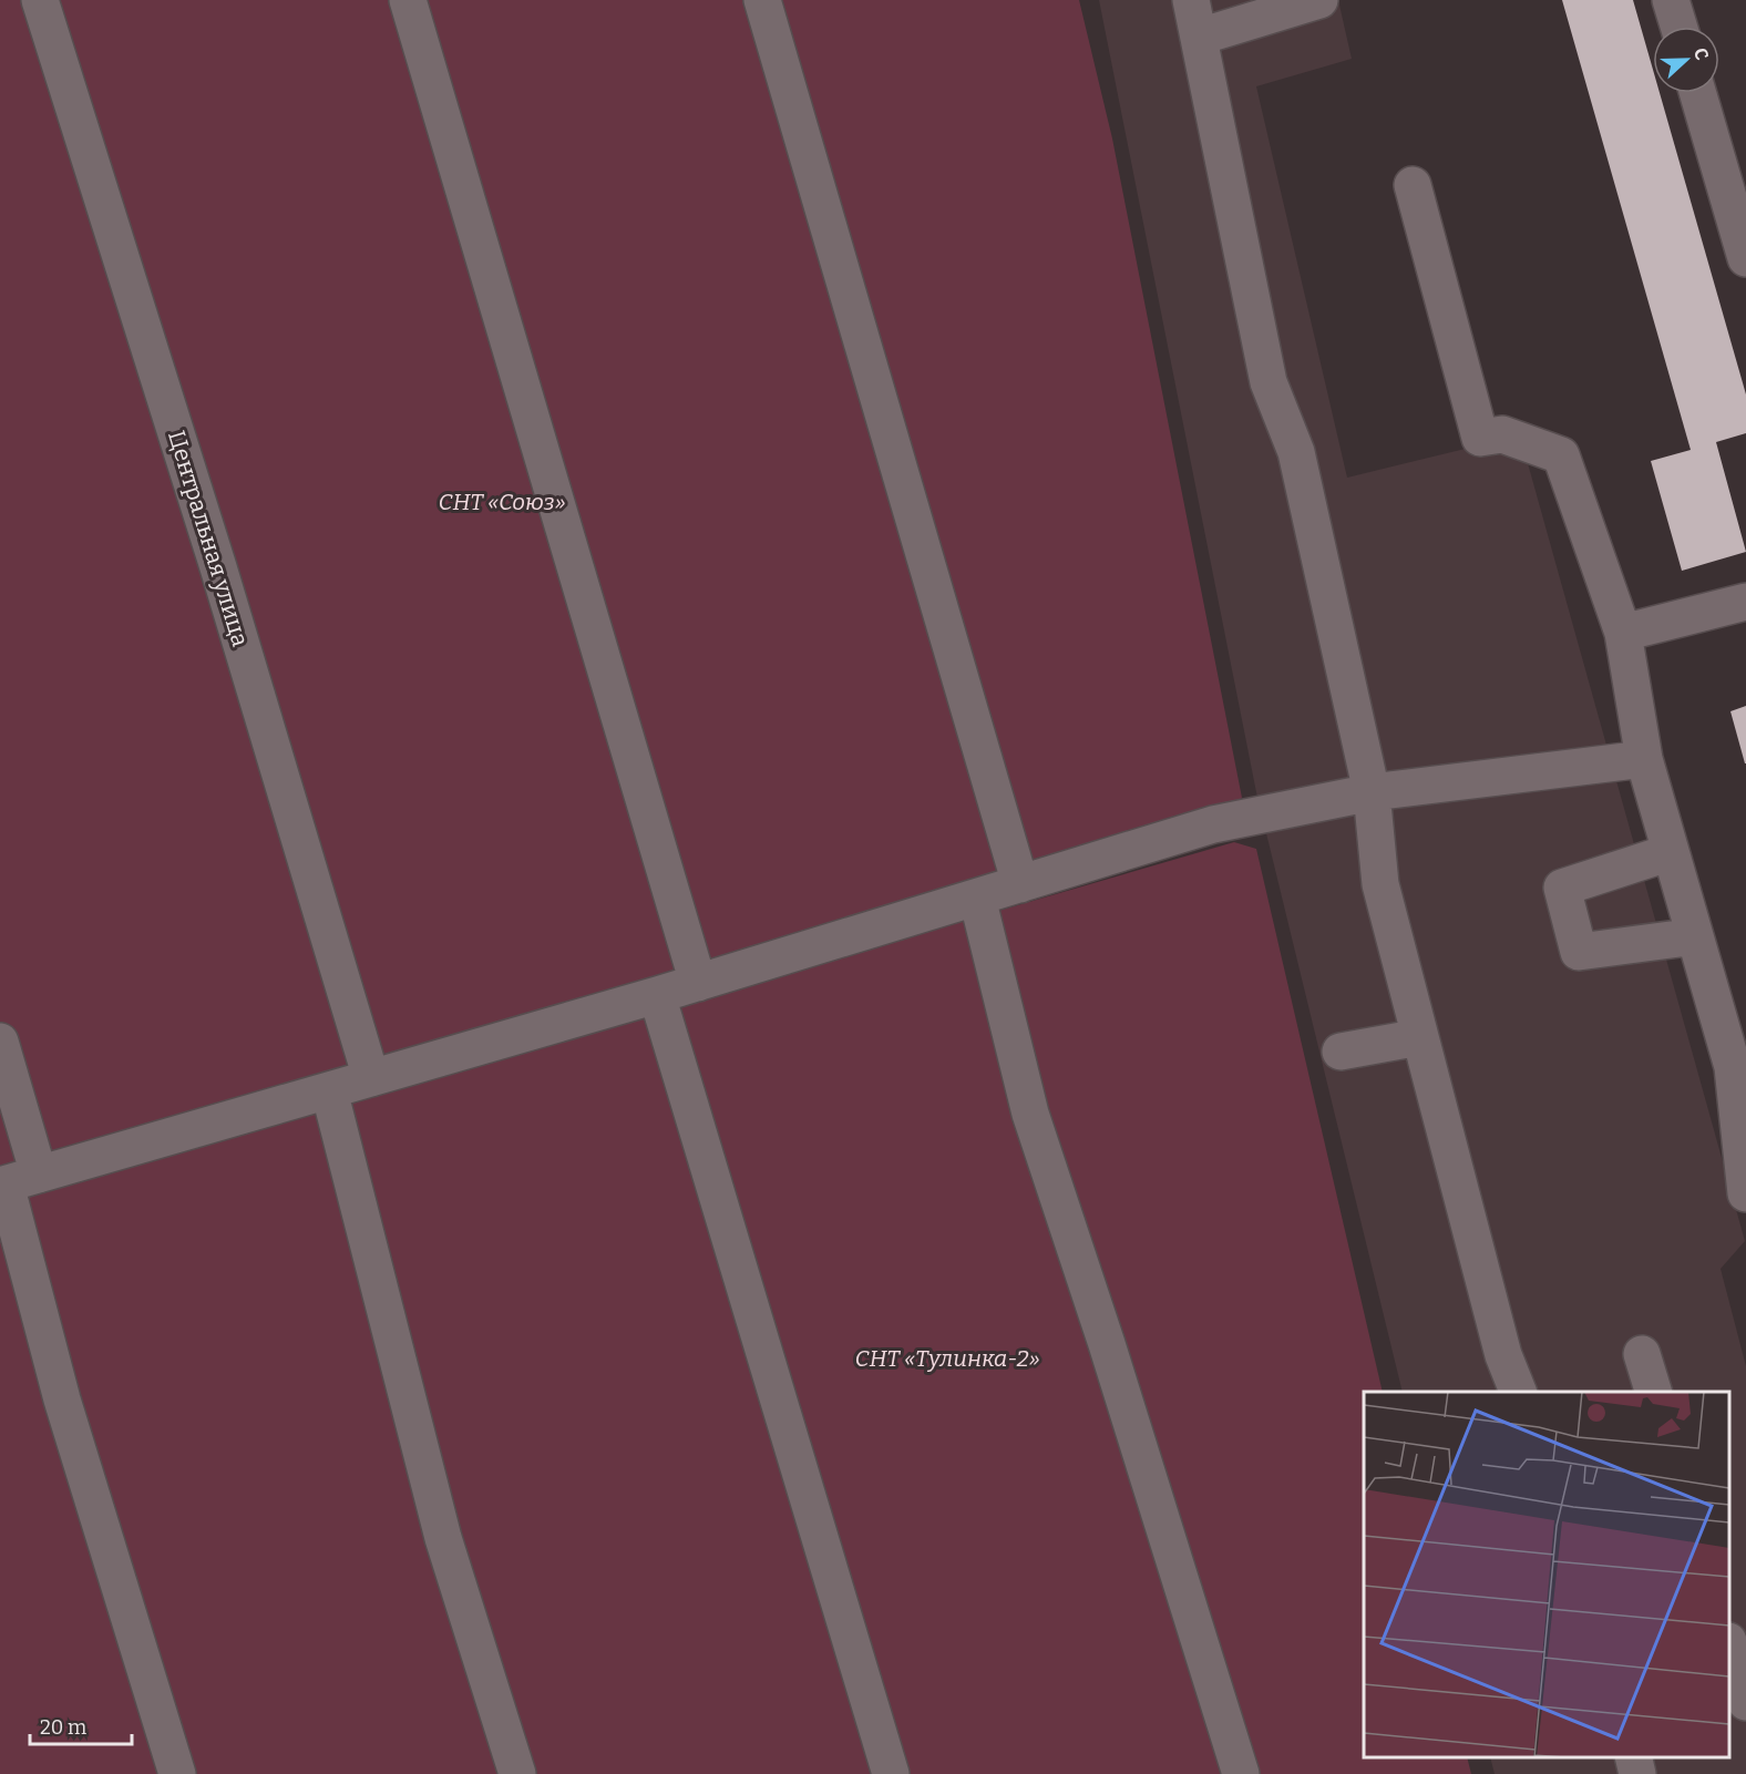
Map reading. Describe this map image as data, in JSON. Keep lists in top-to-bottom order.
{
  "streets": {
    "lane": ["Центральная улица"]
  },
  "parks": ["СНТ «Союз»", "СНТ «Тулинка-2»"],
  "scale_bar": "20 m",
  "north": "right"
}
